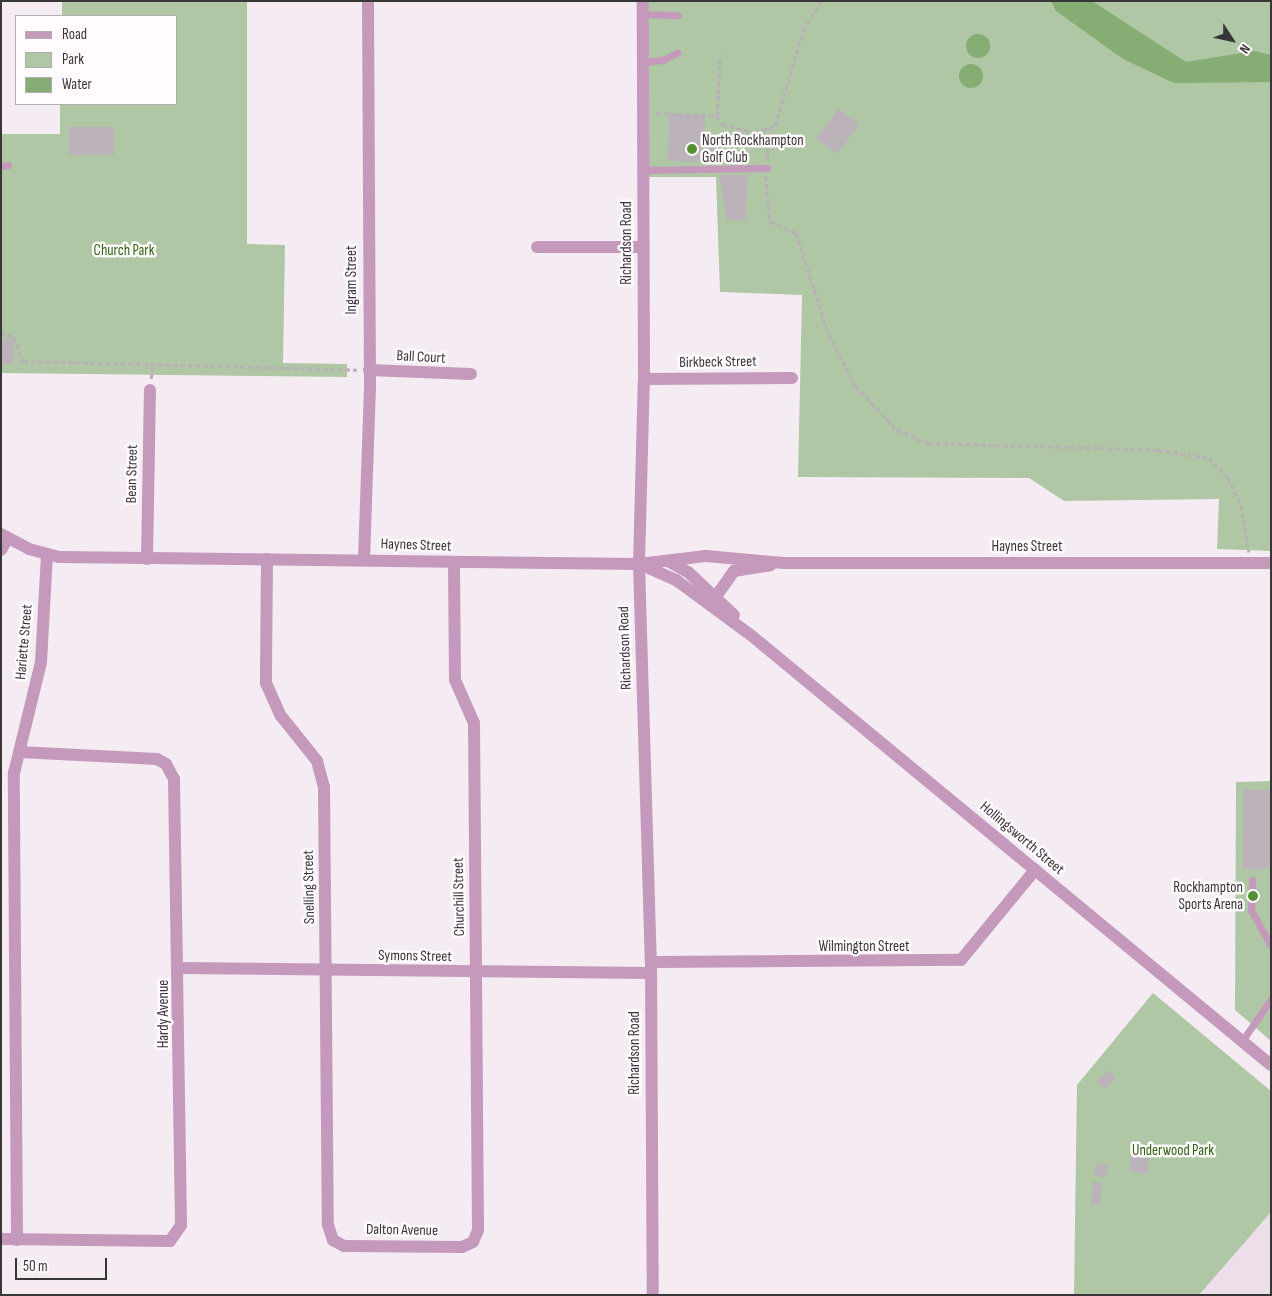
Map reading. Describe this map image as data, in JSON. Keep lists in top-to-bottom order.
{
  "streets": {
    "street": [
      "Richardson Road",
      "Ingram Street",
      "Ball Court",
      "Birkbeck Street",
      "Bean Street",
      "Haynes Street",
      "Hariette Street",
      "Hollingsworth Street",
      "Snelling Street",
      "Churchill Street",
      "Wilmington Street",
      "Symons Street",
      "Hardy Avenue",
      "Dalton Avenue"
    ]
  },
  "crossings": [
    ["Richardson Road", "Birkbeck Street"],
    ["Richardson Road", "Haynes Street"],
    ["Richardson Road", "Hollingsworth Street"],
    ["Richardson Road", "Wilmington Street"],
    ["Richardson Road", "Symons Street"],
    ["Ingram Street", "Ball Court"],
    ["Ingram Street", "Haynes Street"],
    ["Bean Street", "Haynes Street"],
    ["Haynes Street", "Hariette Street"],
    ["Haynes Street", "Hollingsworth Street"],
    ["Haynes Street", "Snelling Street"],
    ["Haynes Street", "Churchill Street"],
    ["Hariette Street", "Hardy Avenue"],
    ["Hollingsworth Street", "Wilmington Street"],
    ["Snelling Street", "Symons Street"],
    ["Snelling Street", "Dalton Avenue"],
    ["Churchill Street", "Symons Street"],
    ["Churchill Street", "Dalton Avenue"],
    ["Wilmington Street", "Symons Street"],
    ["Symons Street", "Hardy Avenue"]
  ],
  "parks": ["Church Park", "Underwood Park"],
  "places": ["North Rockhampton Golf Club", "Rockhampton Sports Arena"],
  "legend": ["Road", "Park", "Water"],
  "scale_bar": "50 m",
  "north": "bottom right"
}
